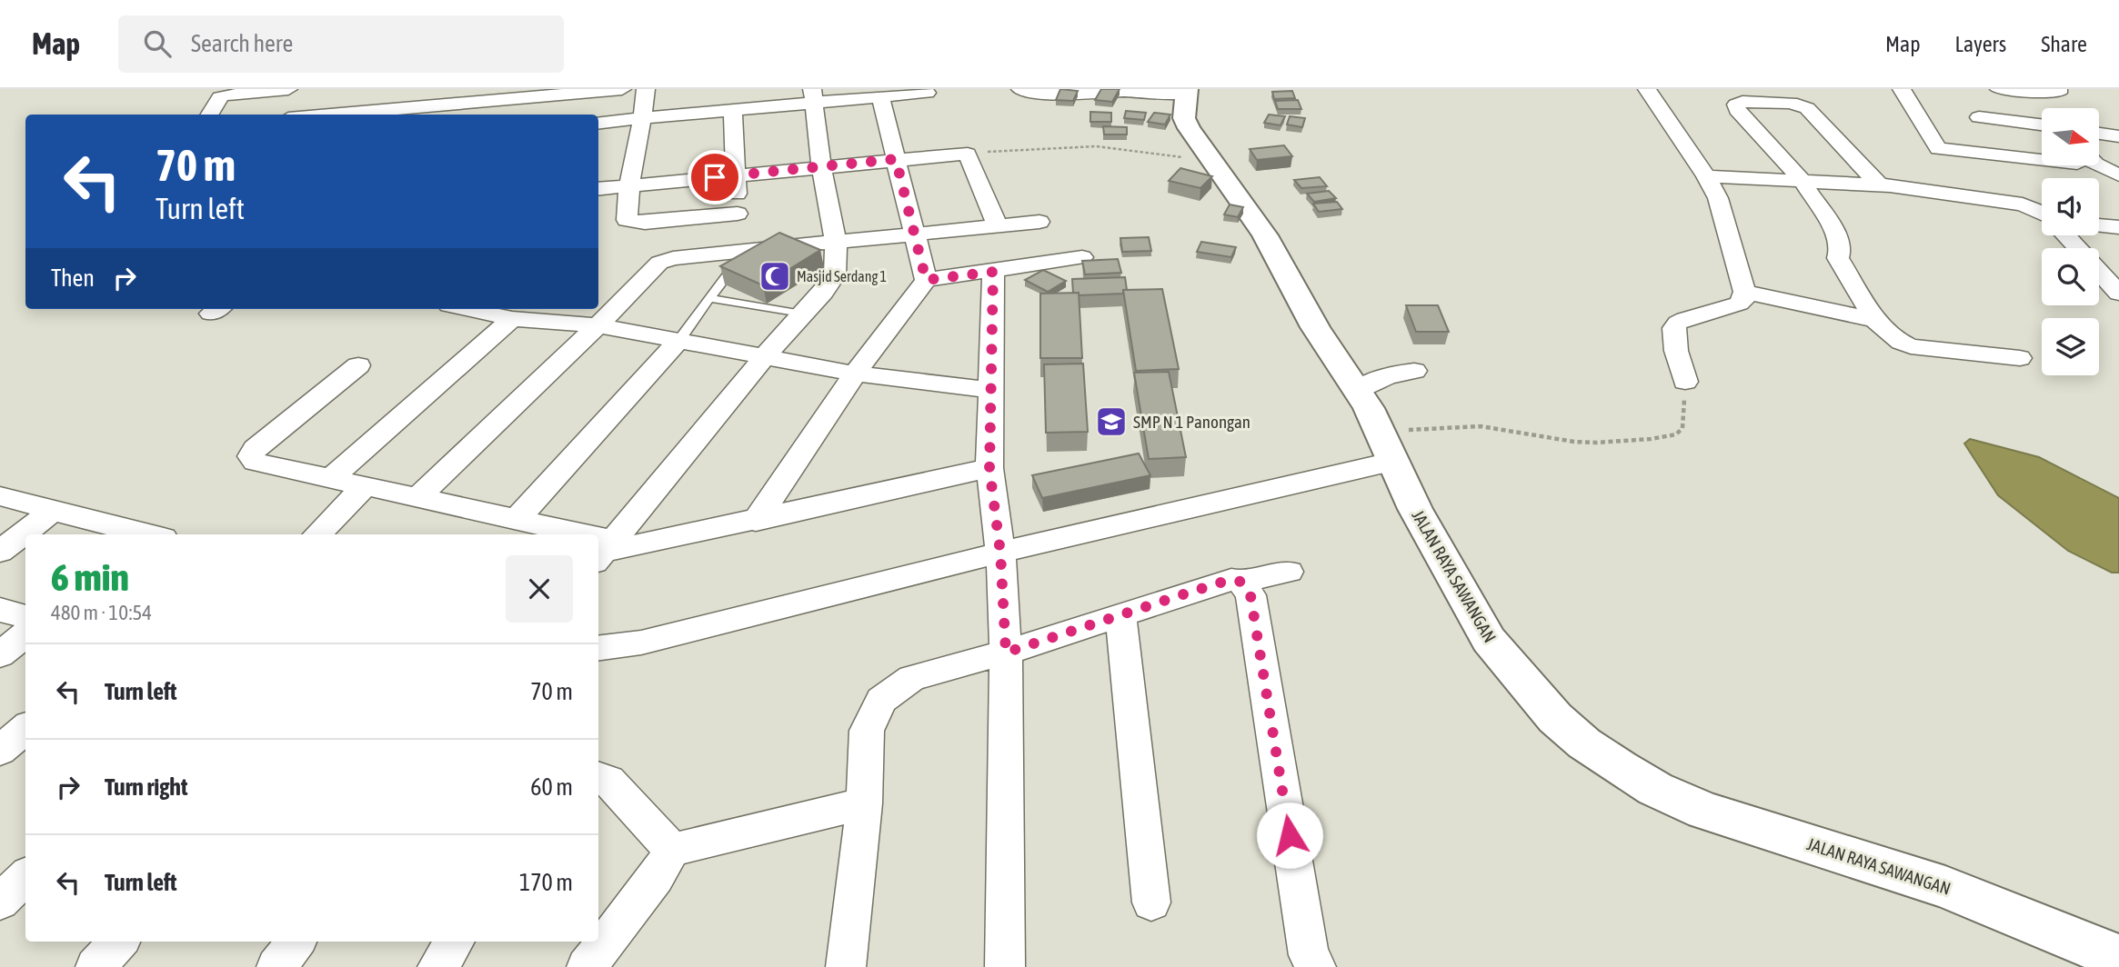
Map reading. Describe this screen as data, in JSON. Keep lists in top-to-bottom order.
{
  "streets": {
    "street": ["JALAN RAYA SAWANGAN"]
  },
  "places": {
    "mosque": ["Masjid Serdang 1"],
    "school or university": ["SMP N 1 Panongan"]
  },
  "north": "right",
  "page": {
    "header": "Map",
    "search": "Search here",
    "nav": ["Map", "Layers", "Share"],
    "turn": ["70 m", "Turn left"],
    "then": "Then",
    "heading": ["6 min", "480 m · 10:54"],
    "list": [
      {
        "name": "Turn left",
        "value": "70 m"
      },
      {
        "name": "Turn right",
        "value": "60 m"
      },
      {
        "name": "Turn left",
        "value": "170 m"
      }
    ]
  }
}
